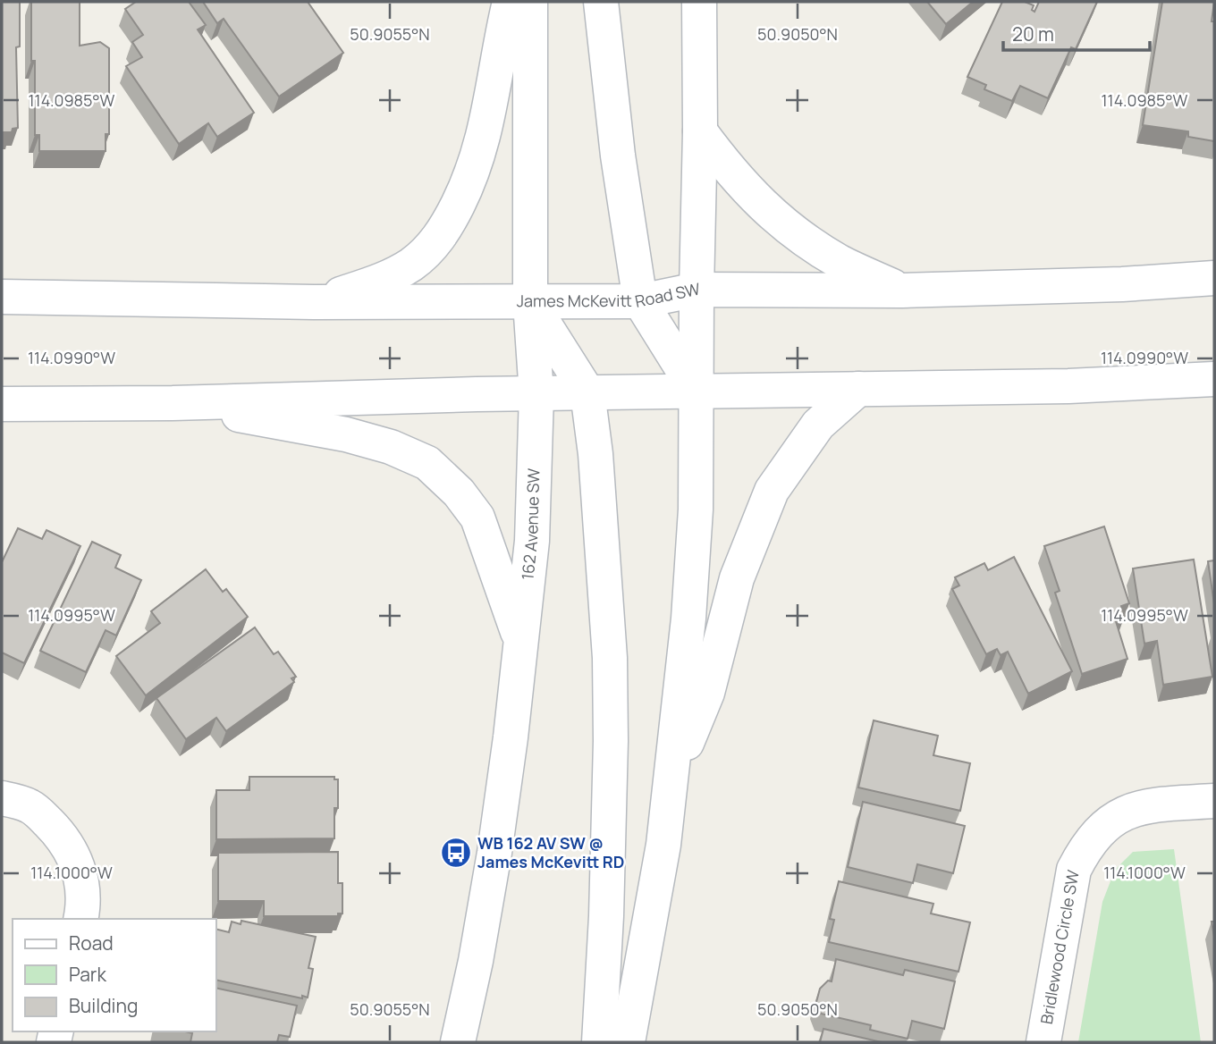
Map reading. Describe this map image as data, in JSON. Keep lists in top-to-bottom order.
{
  "streets": {
    "main road": ["James McKevitt Road SW", "162 Avenue SW", "Bridlewood Circle SW"]
  },
  "crossings": [
    ["James McKevitt Road SW", "162 Avenue SW"]
  ],
  "places": {
    "bus stop": ["WB 162 AV SW @ James McKevitt RD"]
  },
  "legend": ["Road", "Park", "Building"],
  "scale_bar": "20 m",
  "coordinates": [
    "50.9055°N",
    "50.9050°N",
    "114.0985°W",
    "114.0990°W",
    "114.0995°W",
    "114.1000°W"
  ]
}
